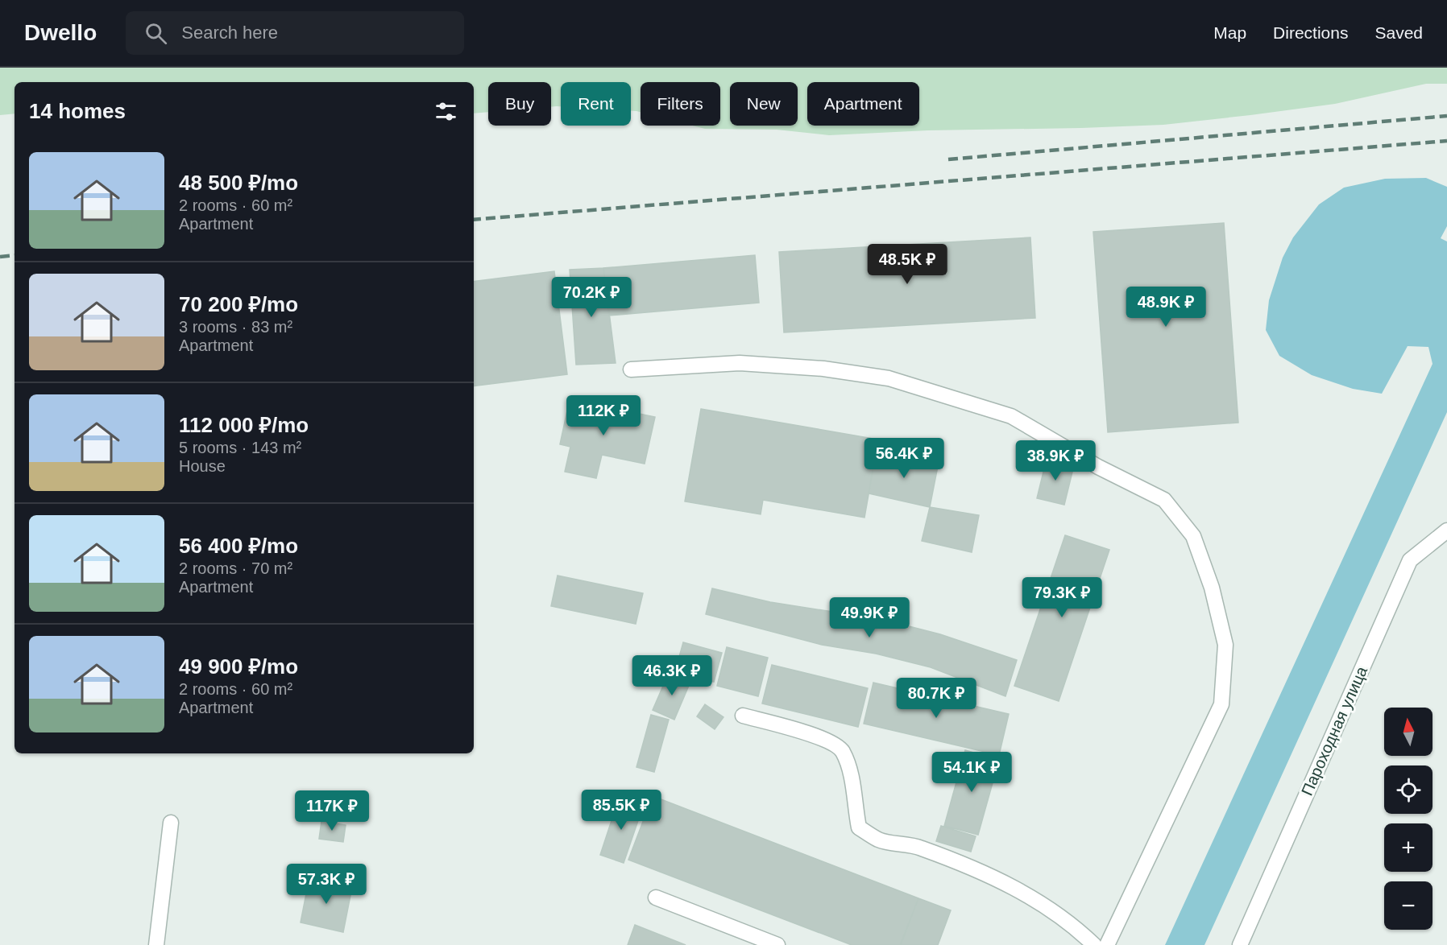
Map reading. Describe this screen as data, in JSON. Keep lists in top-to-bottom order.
{
  "streets": {
    "street": ["Пароходная улица"]
  },
  "north": "top",
  "page": {
    "header": "Dwello",
    "search": "Search here",
    "nav": ["Map", "Directions", "Saved"],
    "chip": [
      "Buy",
      "Rent",
      "Filters",
      "New",
      "Apartment"
    ],
    "heading": "14 homes",
    "list": [
      {
        "name": "48 500 ₽/mo",
        "note": "2 rooms · 60 m² · Apartment"
      },
      {
        "name": "70 200 ₽/mo",
        "note": "3 rooms · 83 m² · Apartment"
      },
      {
        "name": "112 000 ₽/mo",
        "note": "5 rooms · 143 m² · House"
      },
      {
        "name": "56 400 ₽/mo",
        "note": "2 rooms · 70 m² · Apartment"
      },
      {
        "name": "49 900 ₽/mo",
        "note": "2 rooms · 60 m² · Apartment"
      }
    ],
    "price": [
      "48.5K ₽",
      "70.2K ₽",
      "48.9K ₽",
      "112K ₽",
      "56.4K ₽",
      "38.9K ₽",
      "79.3K ₽",
      "49.9K ₽",
      "46.3K ₽",
      "80.7K ₽",
      "54.1K ₽",
      "85.5K ₽",
      "117K ₽",
      "57.3K ₽"
    ],
    "map_buttons": ["+", "−"]
  }
}
